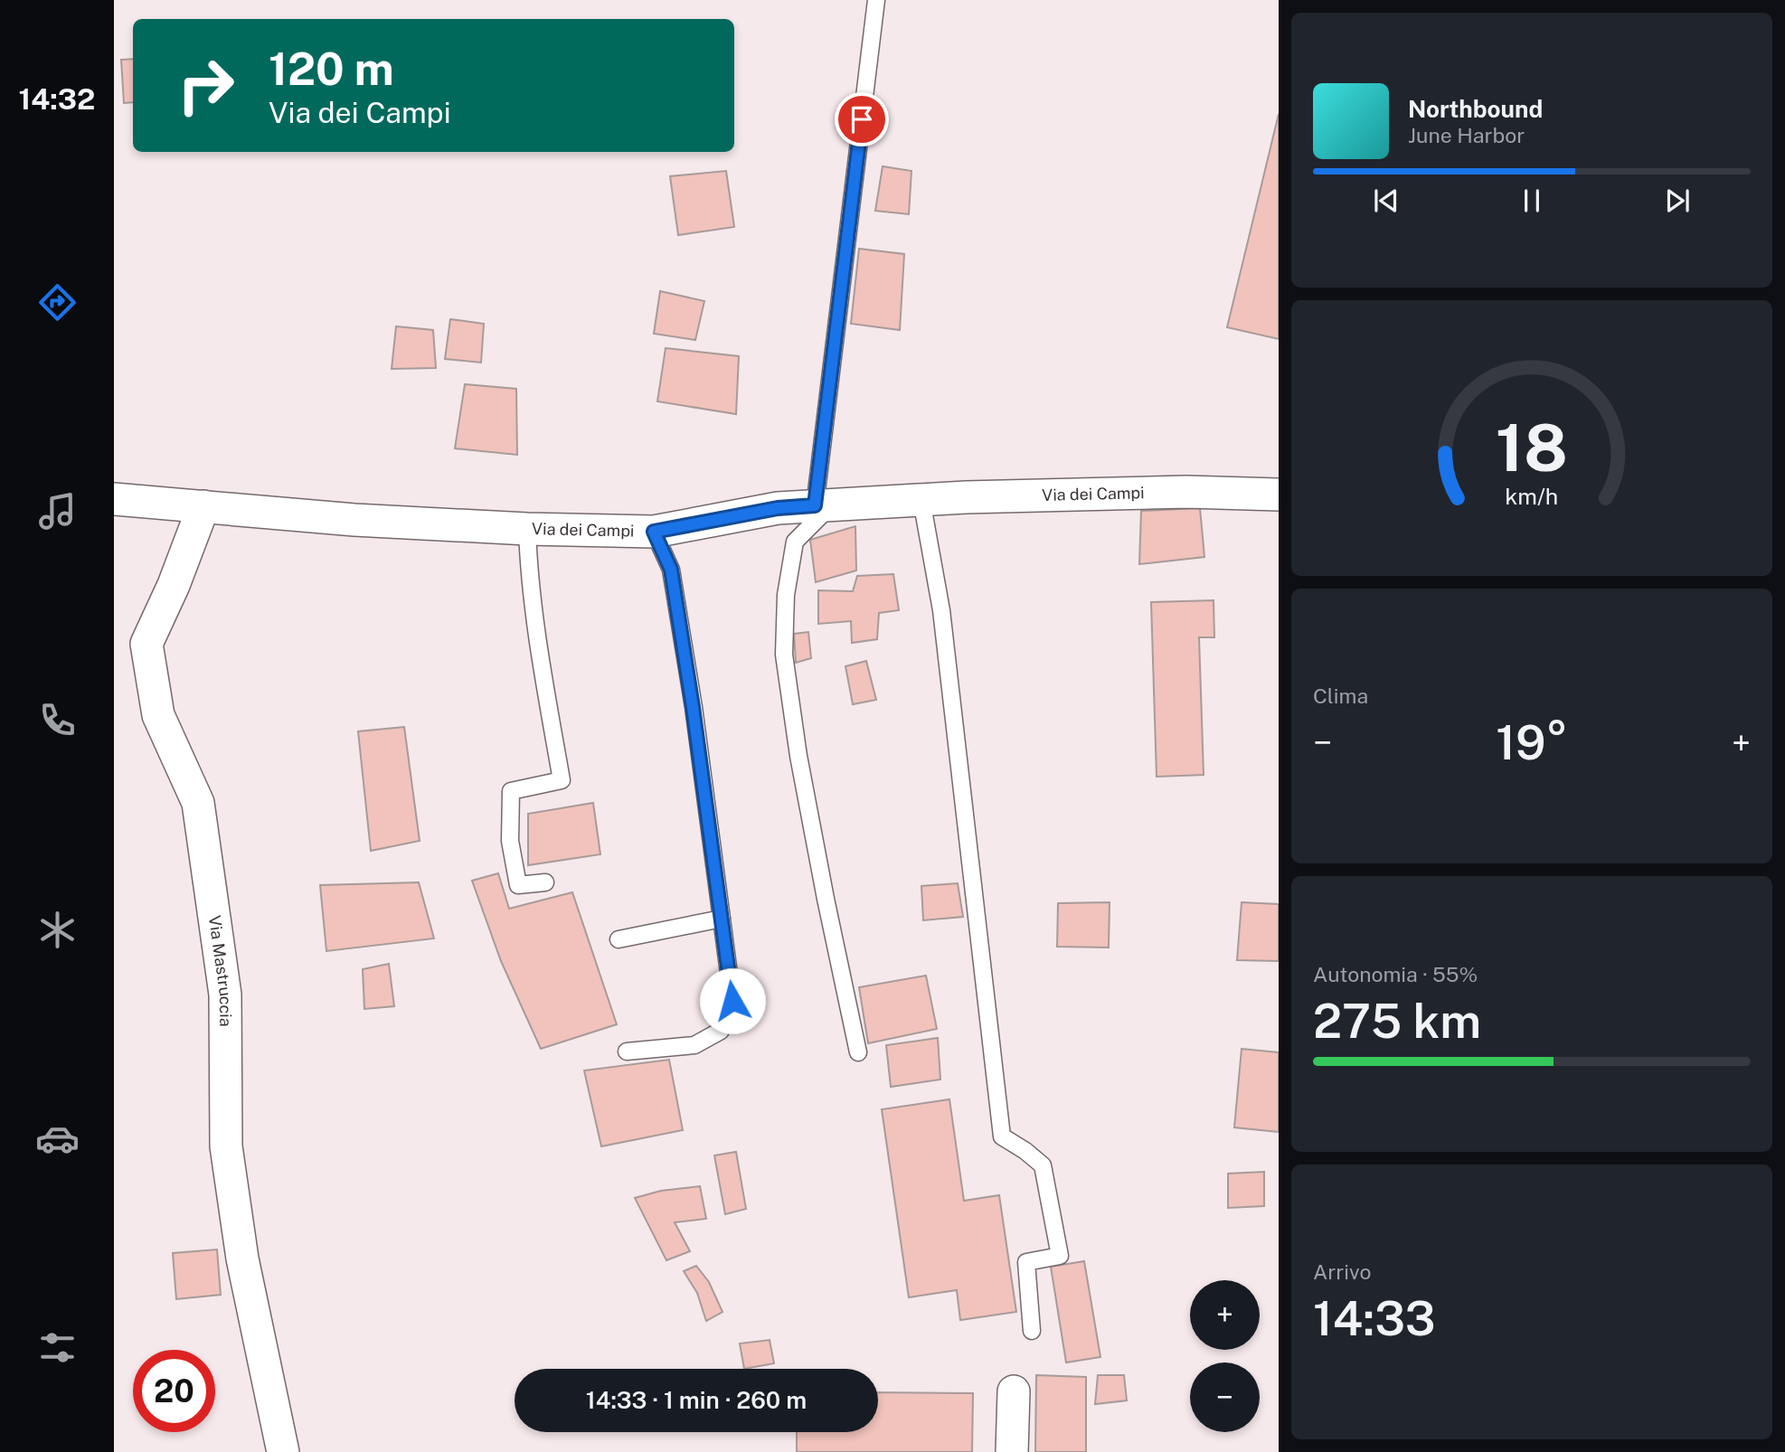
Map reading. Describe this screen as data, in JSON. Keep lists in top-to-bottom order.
{
  "streets": {
    "street": ["Via dei Campi", "Via Mastruccia"]
  },
  "crossings": [
    ["Via dei Campi", "Via Mastruccia"]
  ],
  "page": {
    "tabs": "14:32",
    "turn": ["120 m", "Via dei Campi"],
    "song": ["Northbound", "June Harbor"],
    "tile": [
      "Clima",
      ["Autonomia · 55%", "275 km"],
      ["Arrivo", "14:33"]
    ],
    "heat": ["−", "19°", "+"],
    "map_buttons": ["+", "−"],
    "limit": "20",
    "trip": "14:33 · 1 min · 260 m",
    "gauge": ["18", "km/h"]
  }
}
